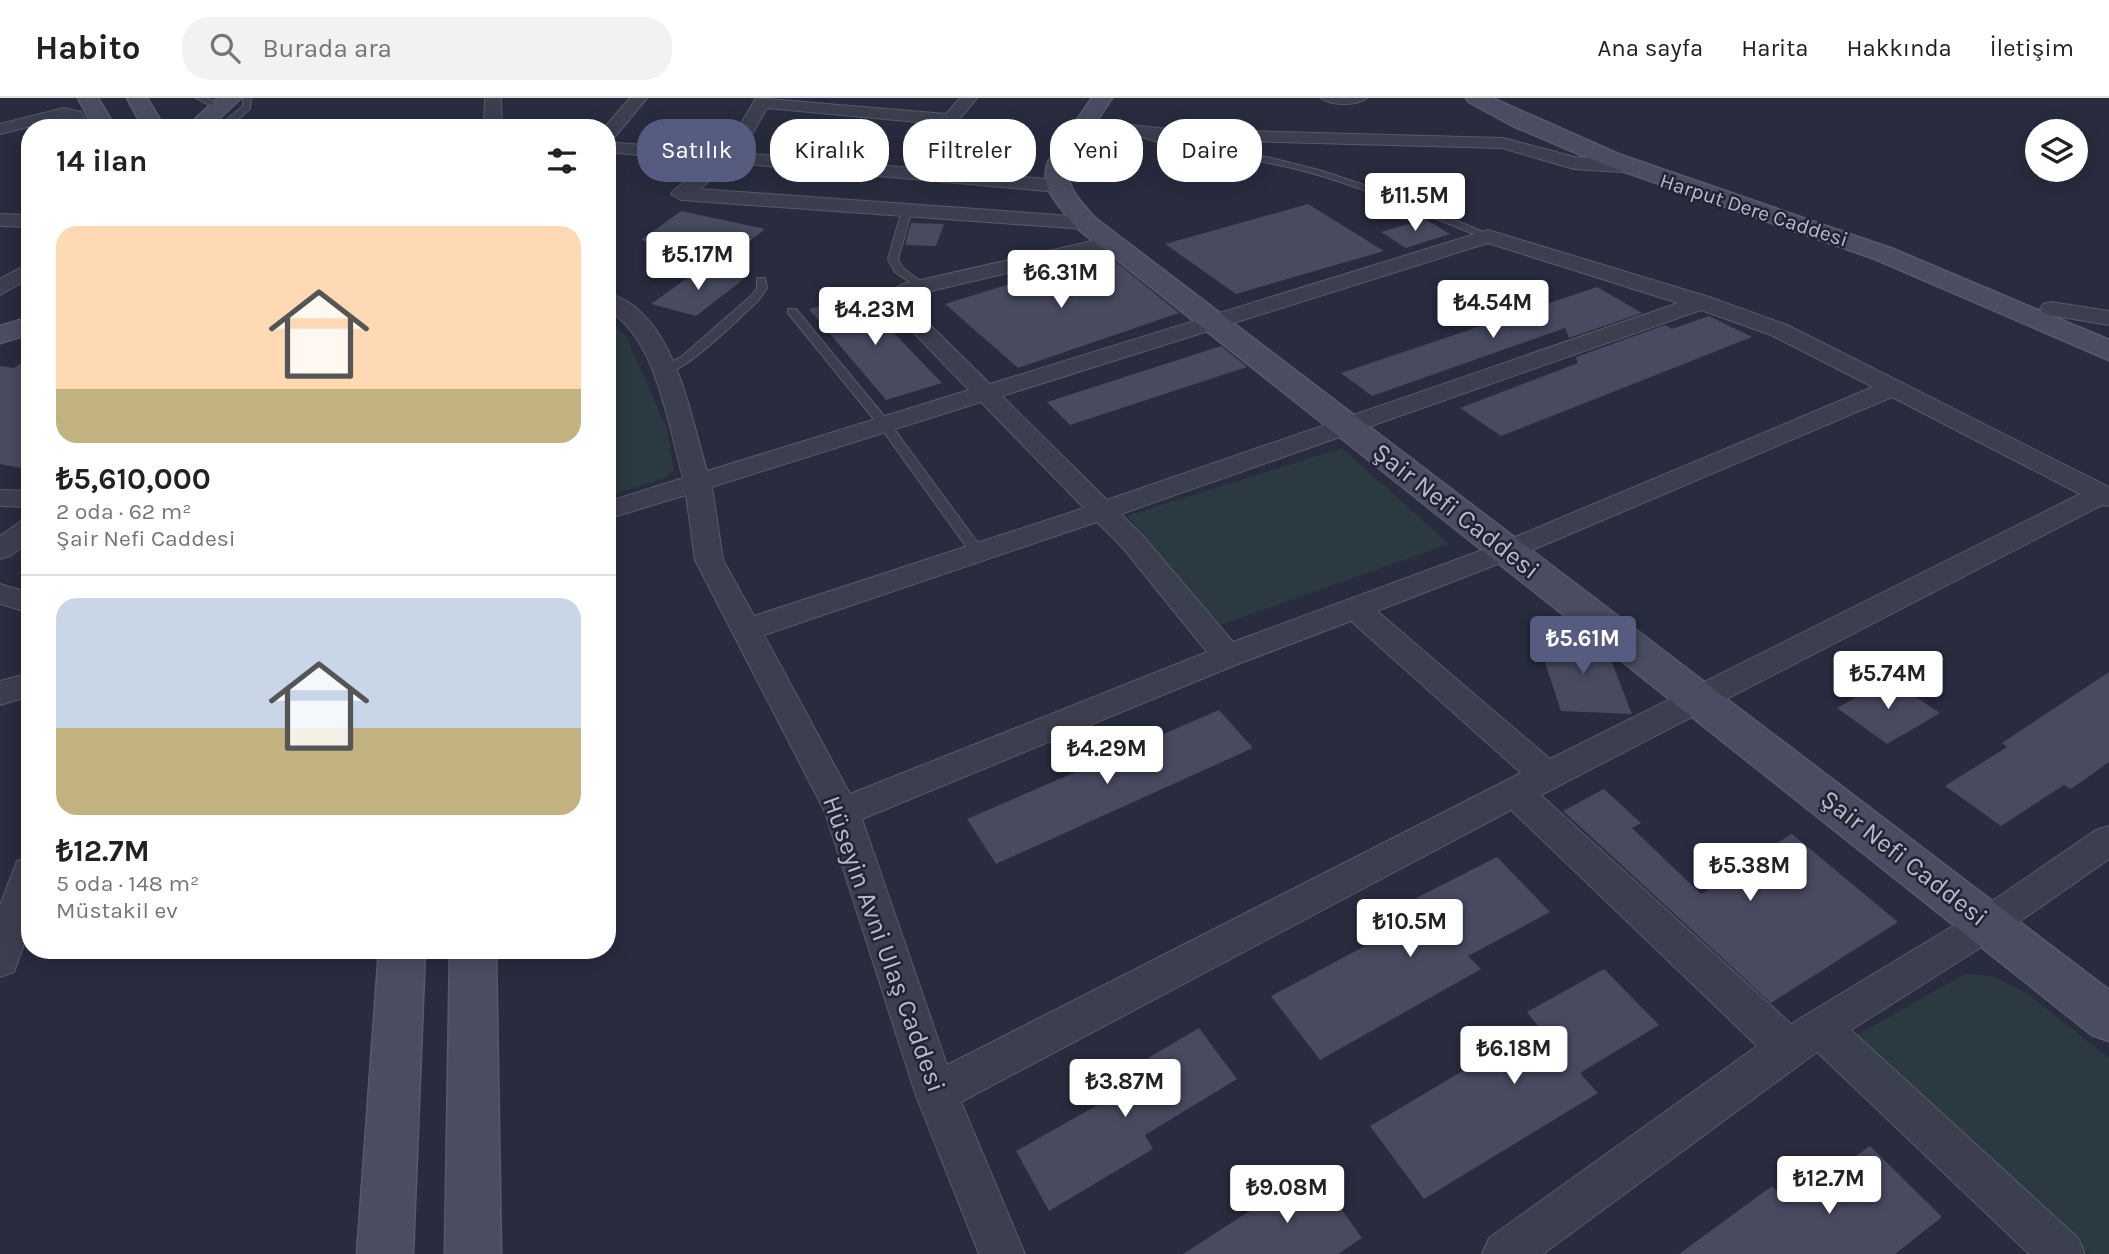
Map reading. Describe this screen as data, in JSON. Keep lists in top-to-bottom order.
{
  "streets": {
    "street": ["Harput Dere Caddesi", "Şair Nefi Caddesi", "Hüseyin Avni Ulaş Caddesi"]
  },
  "page": {
    "header": "Habito",
    "search": "Burada ara",
    "nav": [
      "Ana sayfa",
      "Harita",
      "Hakkında",
      "İletişim"
    ],
    "chip": [
      "Satılık",
      "Kiralık",
      "Filtreler",
      "Yeni",
      "Daire"
    ],
    "heading": "14 ilan",
    "price": [
      "₺11.5M",
      "₺5.17M",
      "₺6.31M",
      "₺4.54M",
      "₺4.23M",
      "₺5.61M",
      "₺5.74M",
      "₺4.29M",
      "₺5.38M",
      "₺10.5M",
      "₺6.18M",
      "₺3.87M",
      "₺12.7M",
      "₺9.08M"
    ],
    "list": [
      {
        "name": "₺5,610,000",
        "note": "2 oda · 62 m² · Şair Nefi Caddesi"
      },
      {
        "name": "₺12.7M",
        "note": "5 oda · 148 m² · Müstakil ev"
      }
    ]
  }
}
